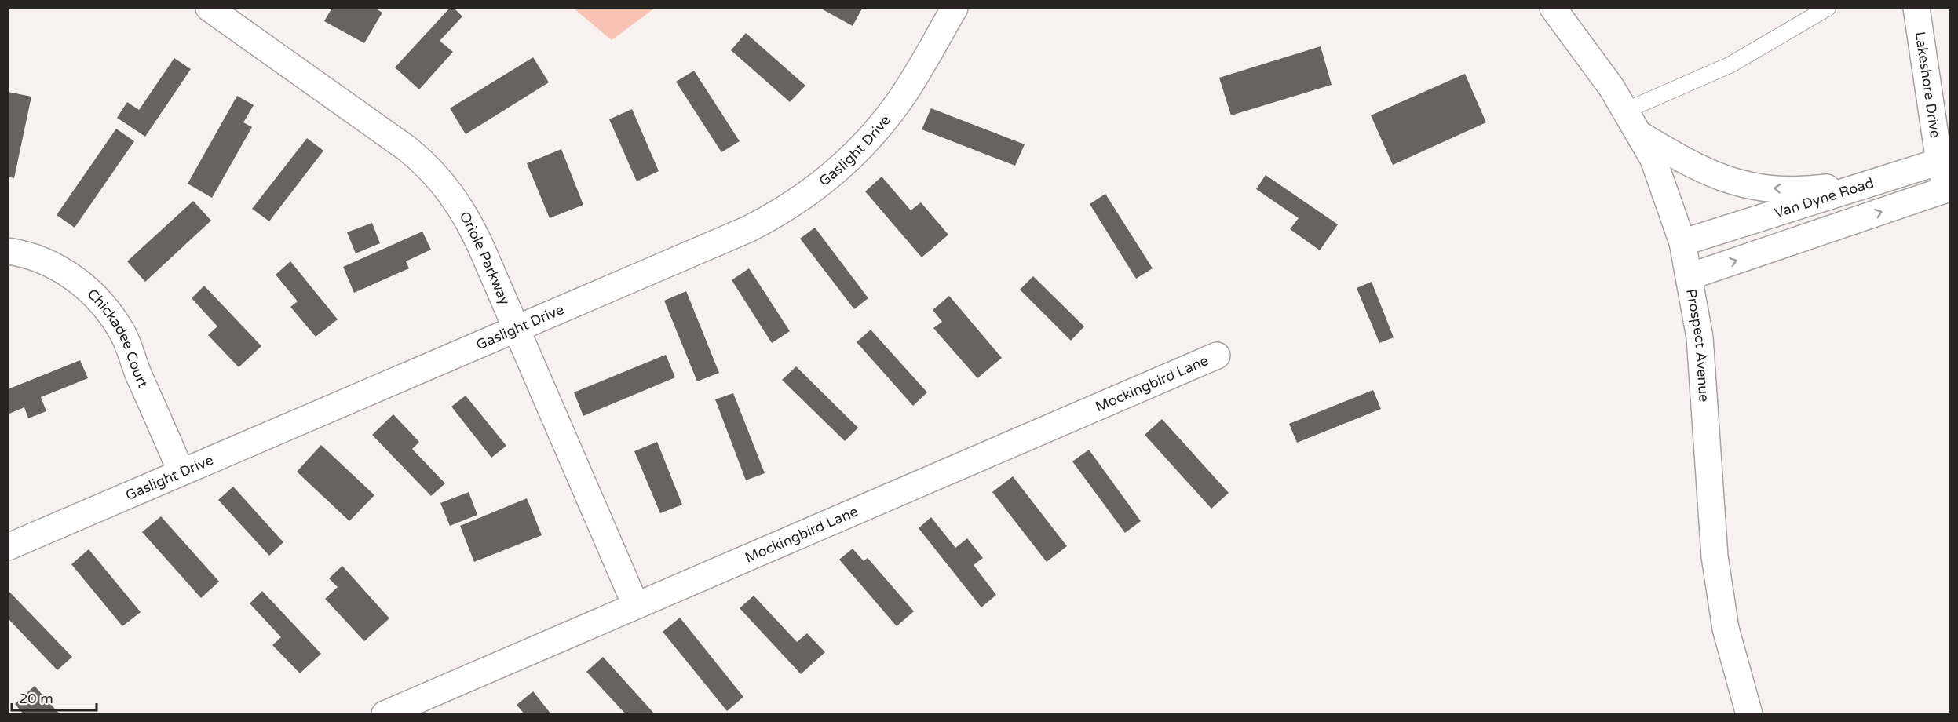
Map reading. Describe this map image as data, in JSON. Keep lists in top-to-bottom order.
{
  "streets": {
    "street": [
      "Lakeshore Drive",
      "Gaslight Drive",
      "Van Dyne Road",
      "Oriole Parkway",
      "Chickadee Court",
      "Prospect Avenue",
      "Mockingbird Lane"
    ]
  },
  "crossings": [
    ["Lakeshore Drive", "Van Dyne Road"],
    ["Gaslight Drive", "Oriole Parkway"],
    ["Gaslight Drive", "Chickadee Court"],
    ["Van Dyne Road", "Prospect Avenue"],
    ["Oriole Parkway", "Mockingbird Lane"]
  ],
  "scale_bar": "20 m"
}
